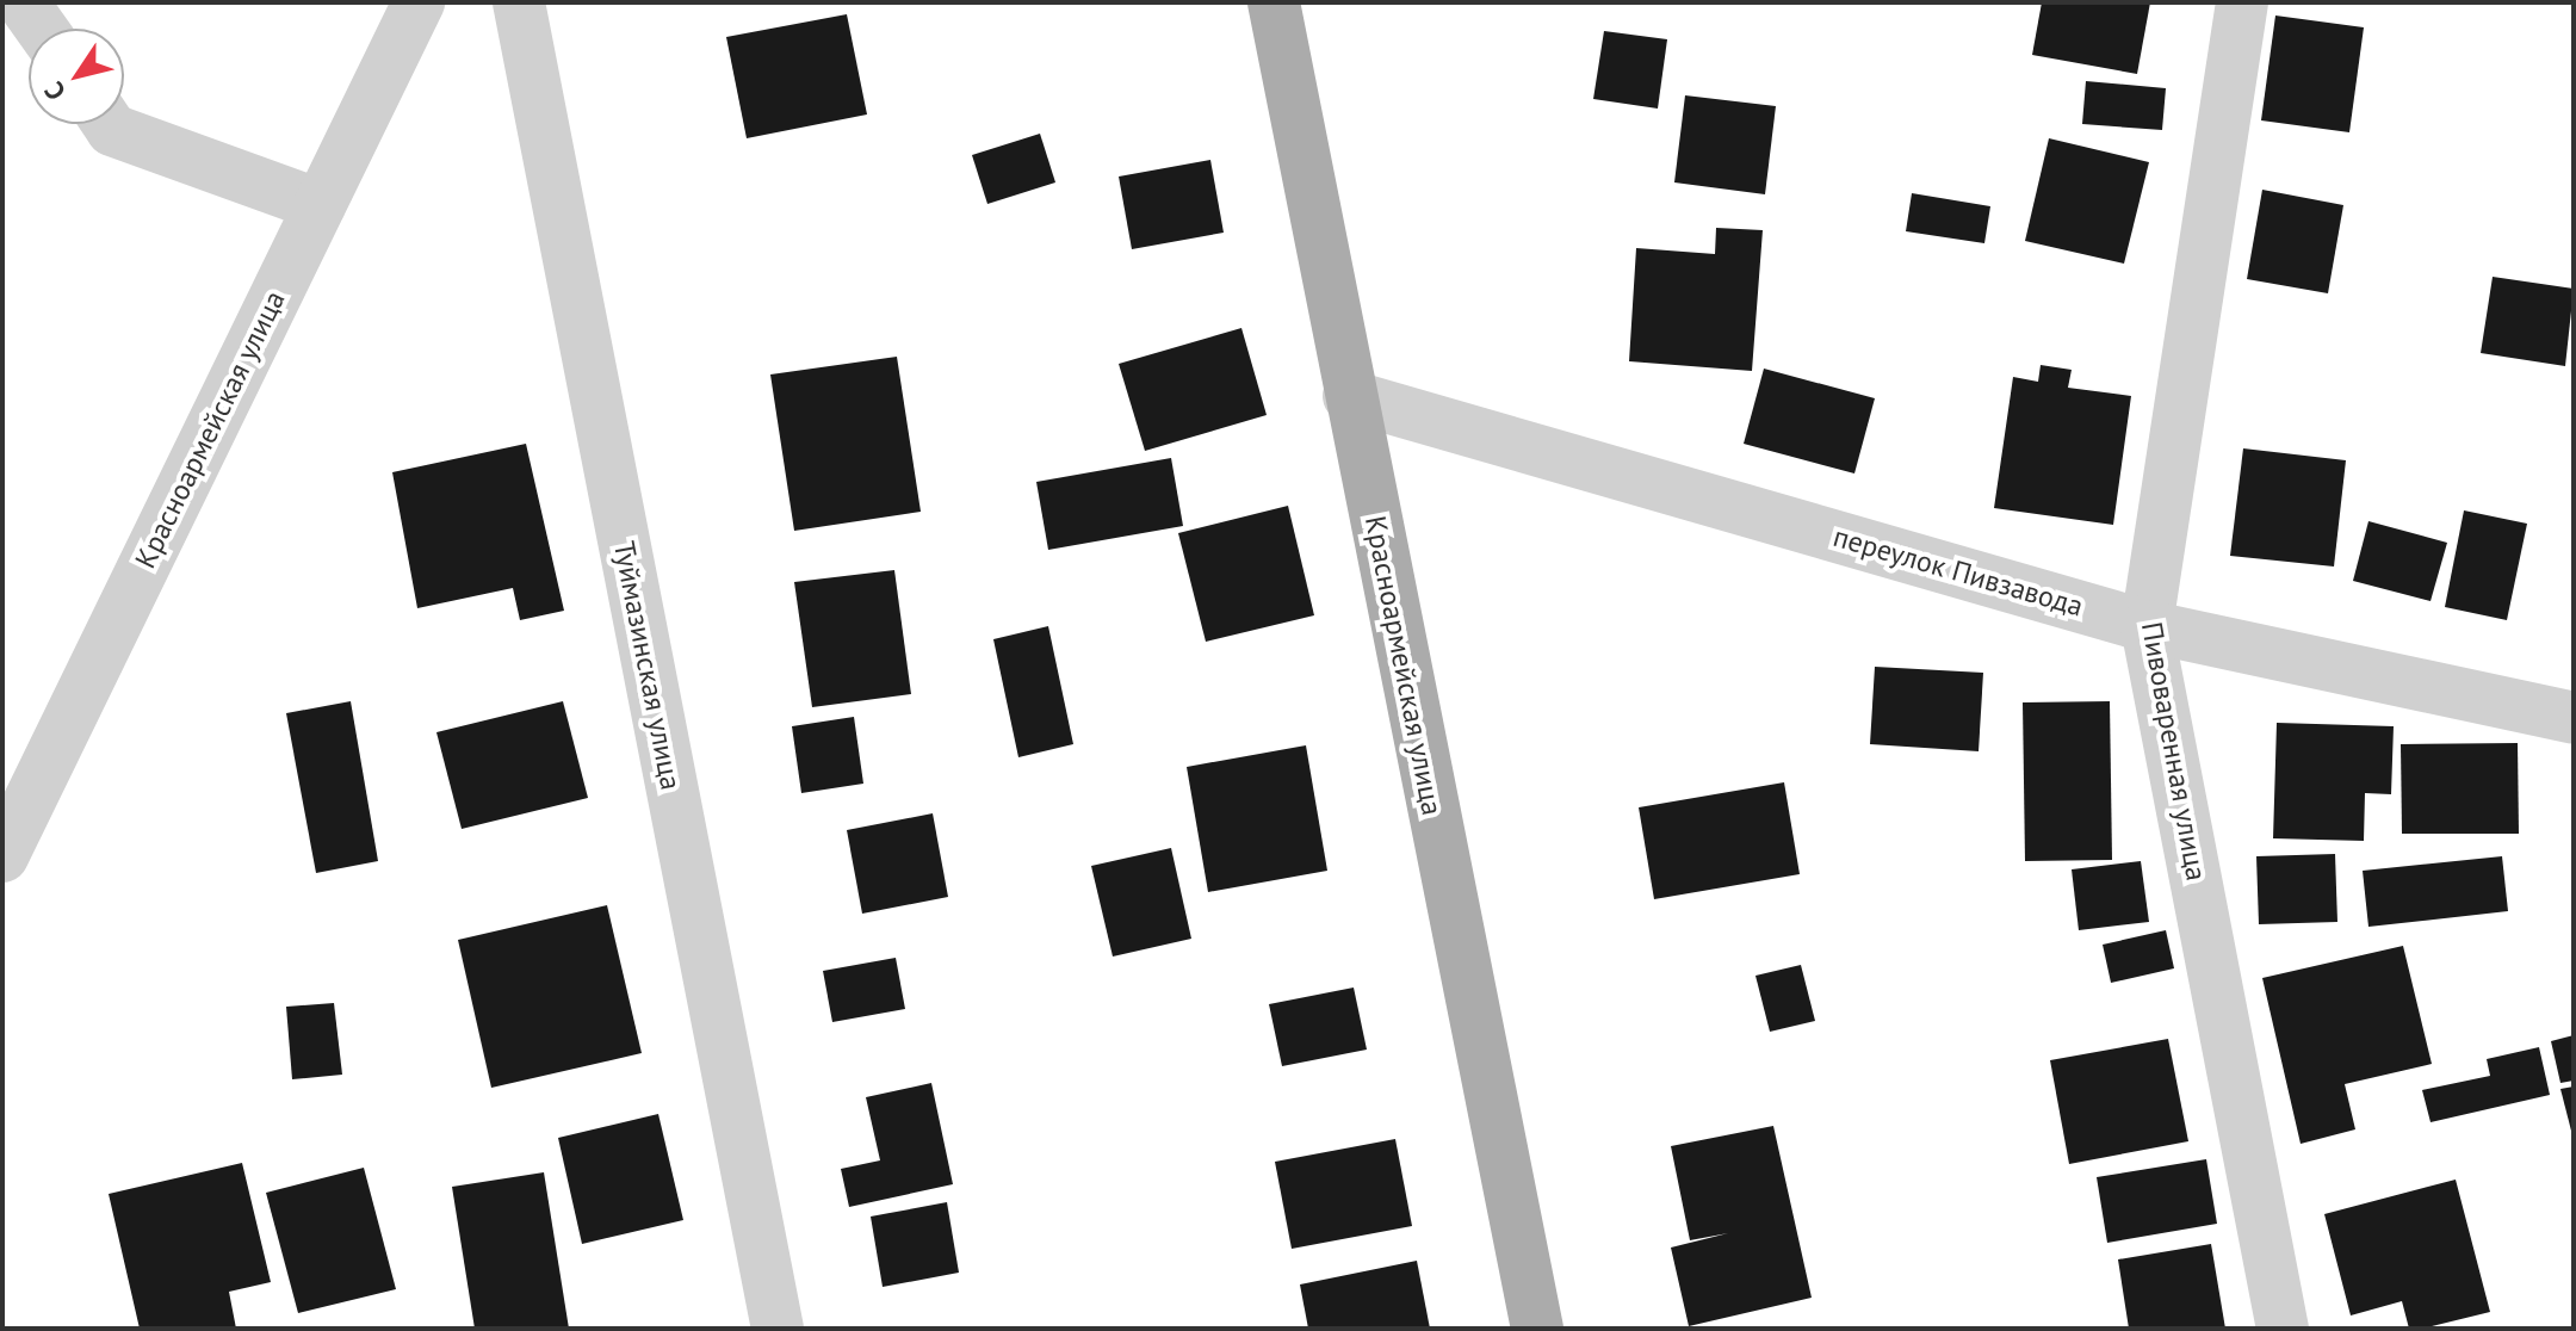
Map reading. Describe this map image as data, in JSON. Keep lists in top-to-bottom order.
{
  "streets": {
    "main road": ["Красноармейская улица"],
    "street": ["переулок Пивзавода", "Туймазинская улица", "Пивоваренная улица"]
  },
  "crossings": [
    ["Красноармейская улица", "переулок Пивзавода"],
    ["переулок Пивзавода", "Пивоваренная улица"]
  ],
  "north": "bottom left"
}
